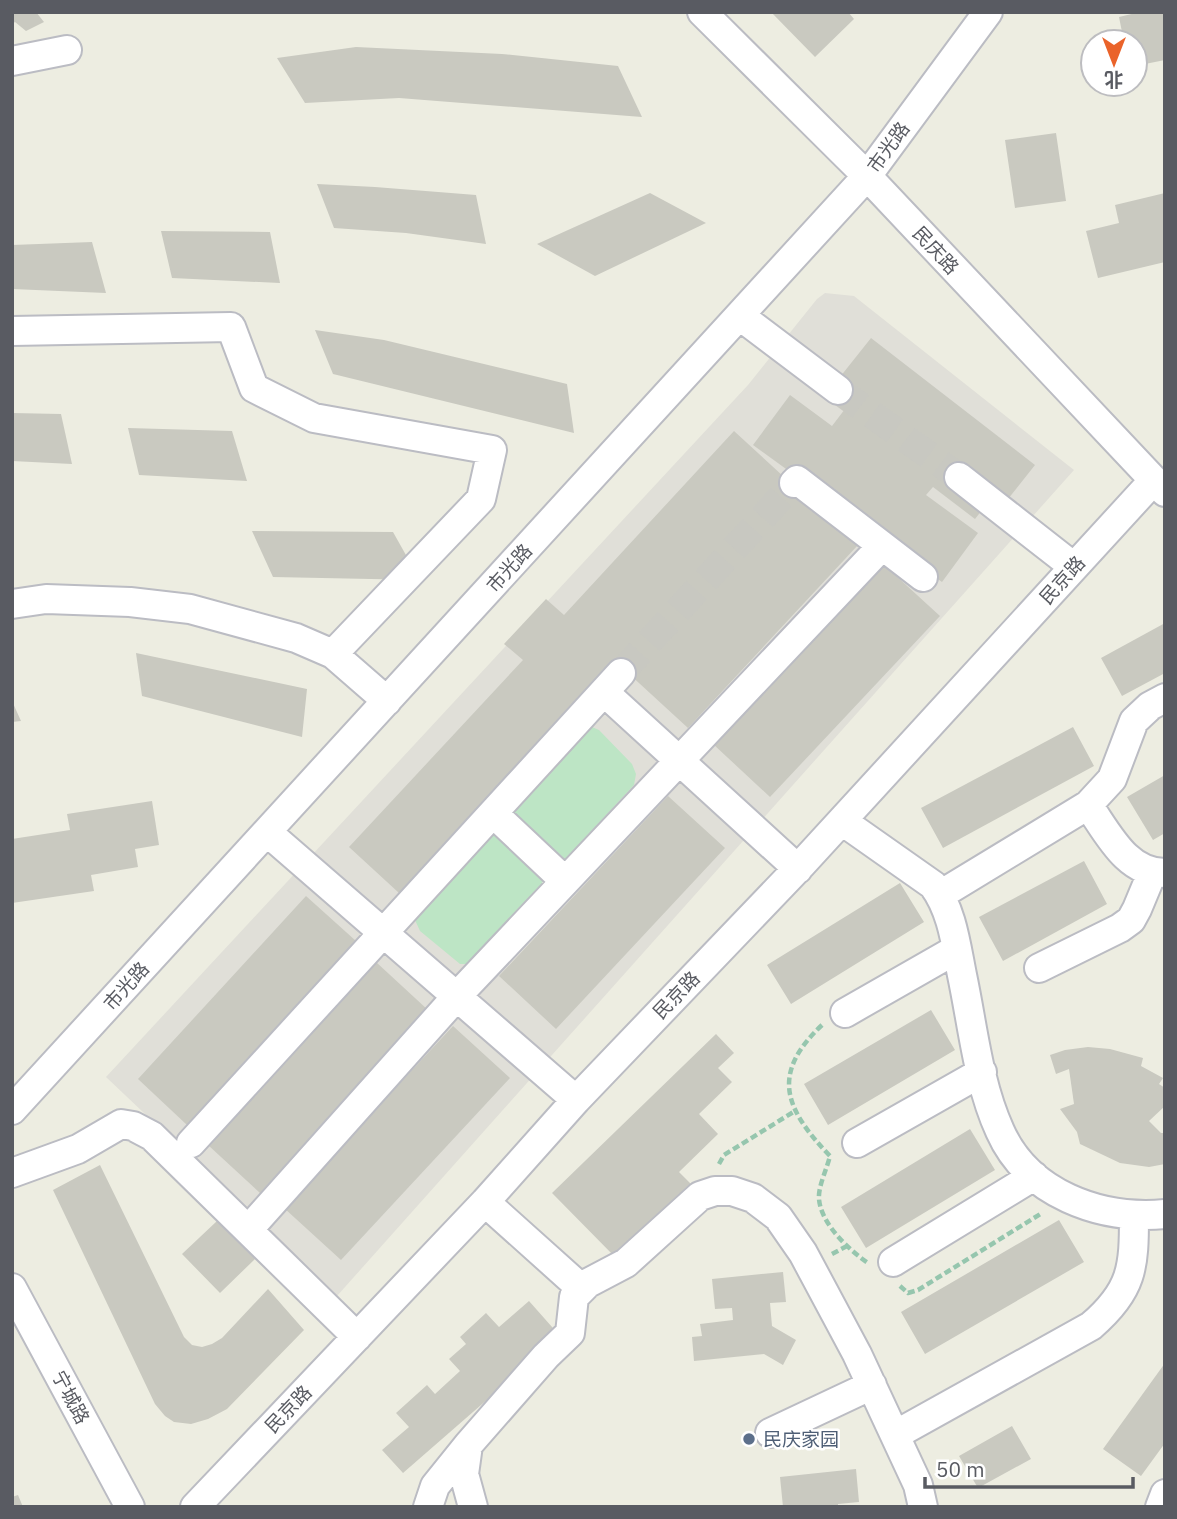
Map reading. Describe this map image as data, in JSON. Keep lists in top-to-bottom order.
{
  "streets": {
    "street": [
      "市光路",
      "民庆路",
      "民京路",
      "宁城路"
    ]
  },
  "crossings": [
    ["市光路", "民庆路"],
    ["民庆路", "民京路"]
  ],
  "places": ["民庆家园"],
  "scale_bar": "50 m",
  "north": "bottom"
}
